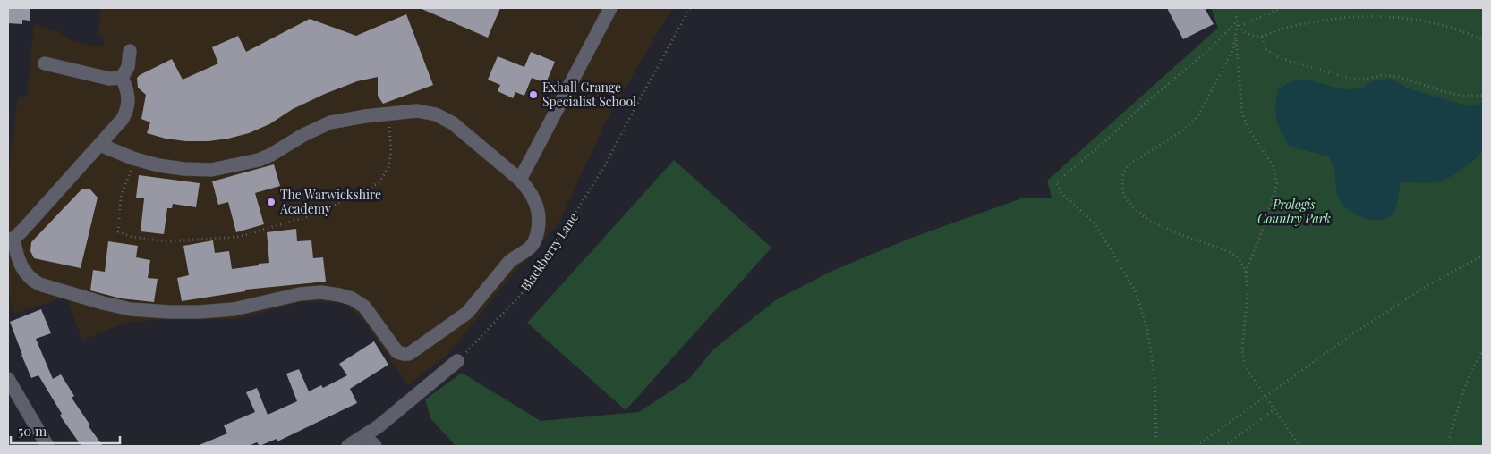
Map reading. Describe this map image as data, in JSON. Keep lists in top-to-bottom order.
{
  "streets": {
    "path": ["Blackberry Lane"]
  },
  "parks": ["Prologis Country Park"],
  "places": ["Exhall Grange Specialist School", "The Warwickshire Academy"],
  "scale_bar": "50 m"
}
